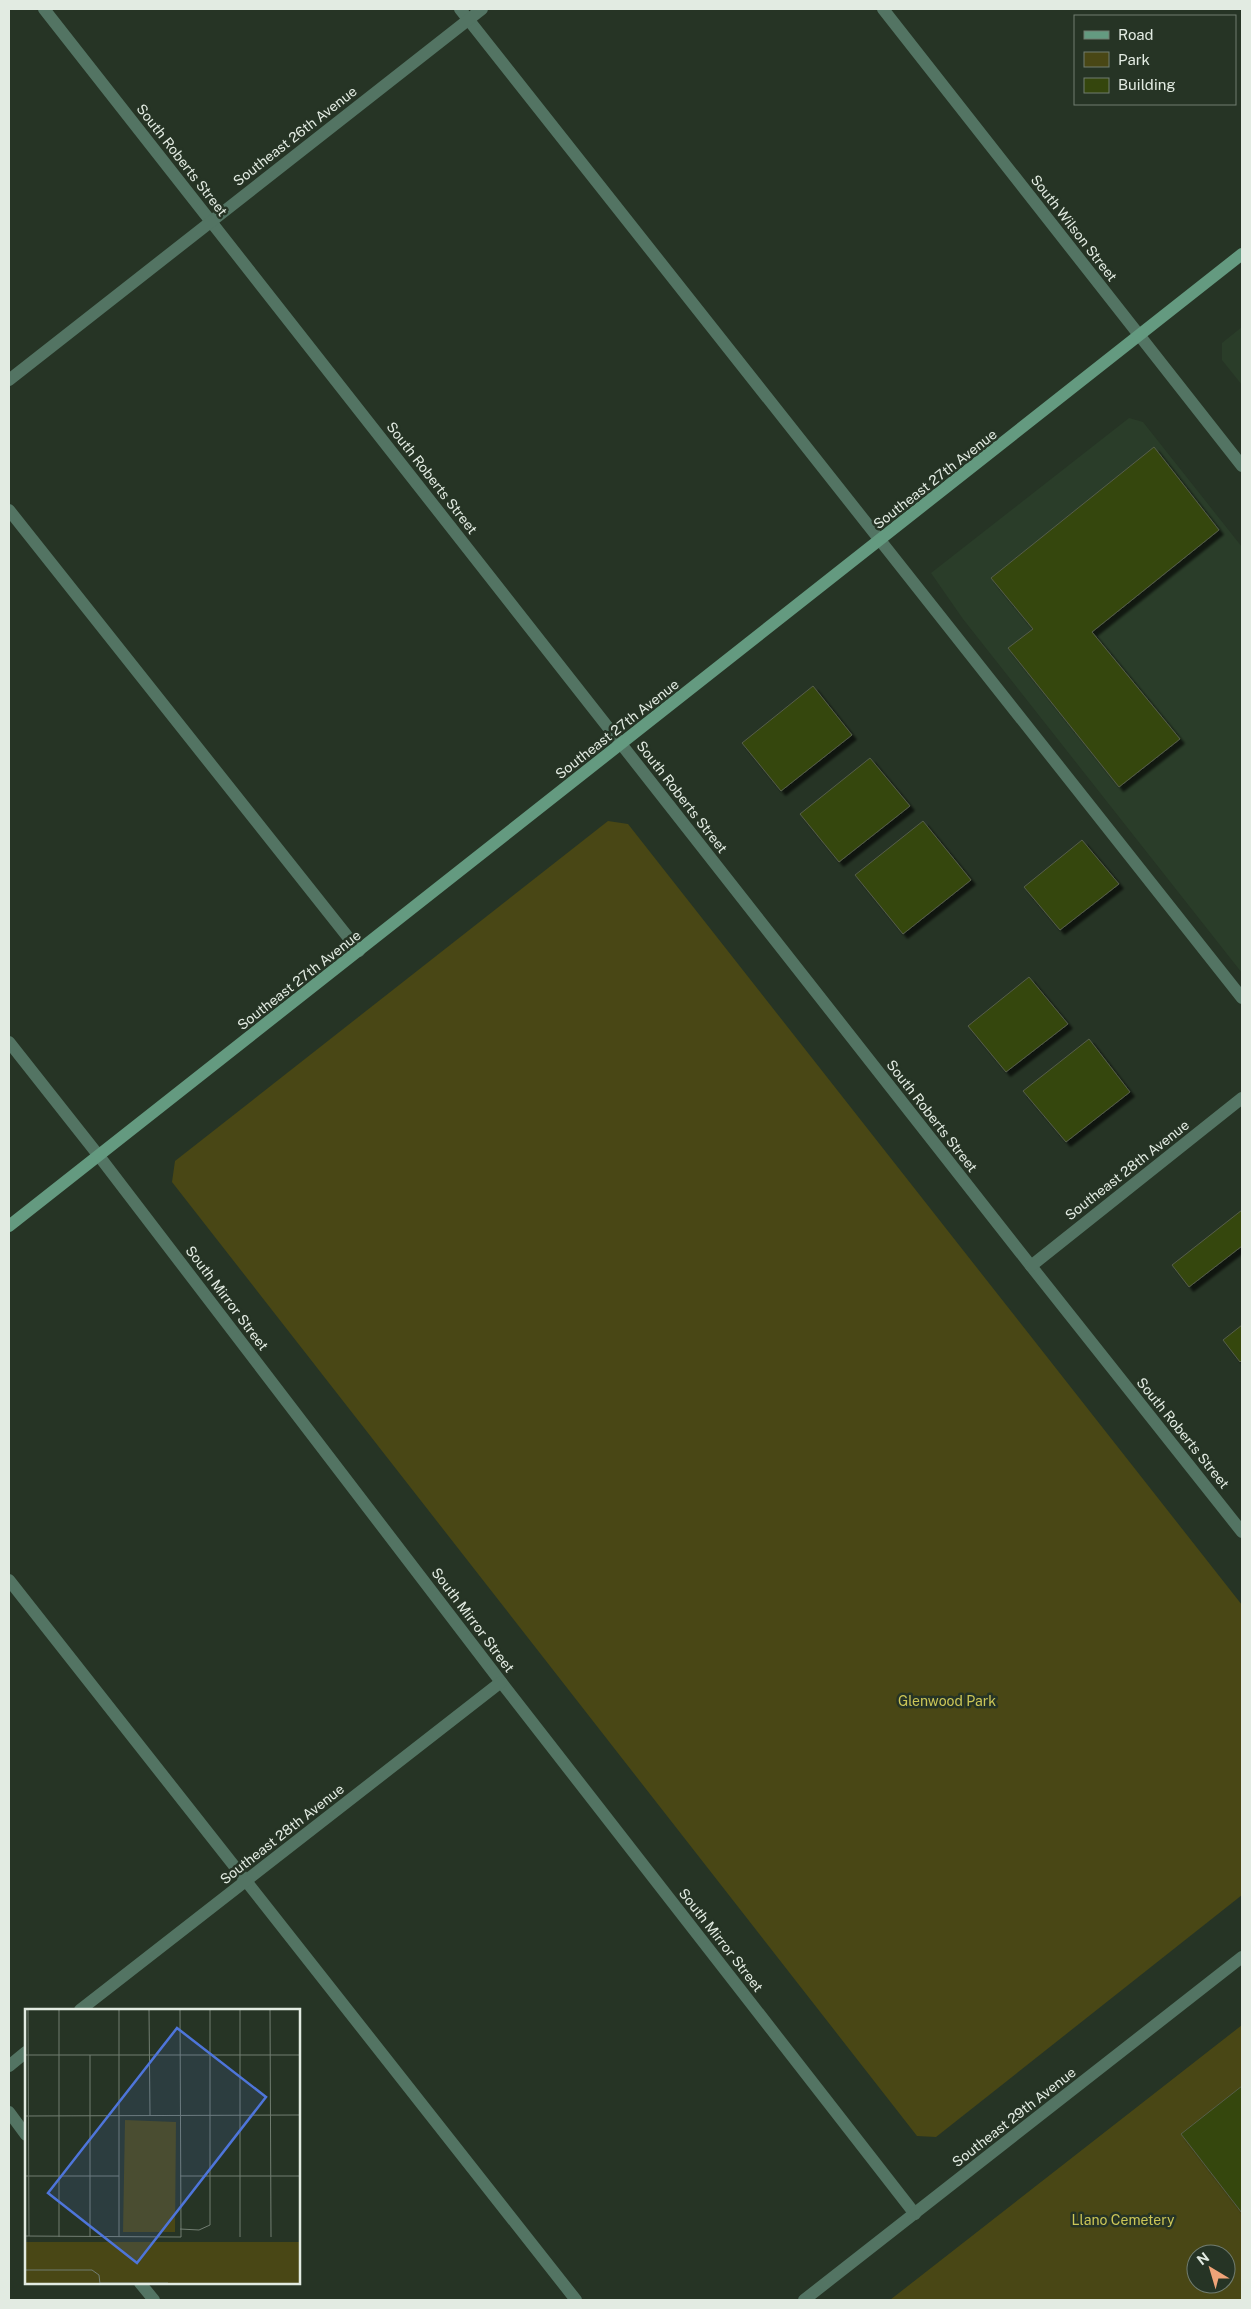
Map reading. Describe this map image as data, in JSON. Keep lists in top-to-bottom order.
{
  "streets": {
    "main road": ["Southeast 27th Avenue"],
    "street": [
      "Southeast 26th Avenue",
      "South Roberts Street",
      "South Wilson Street",
      "Southeast 28th Avenue",
      "South Mirror Street",
      "Southeast 29th Avenue"
    ]
  },
  "crossings": [
    ["Southeast 26th Avenue", "South Roberts Street"],
    ["South Roberts Street", "Southeast 27th Avenue"],
    ["South Roberts Street", "Southeast 28th Avenue"],
    ["South Wilson Street", "Southeast 27th Avenue"],
    ["Southeast 27th Avenue", "South Mirror Street"],
    ["Southeast 28th Avenue", "South Mirror Street"],
    ["South Mirror Street", "Southeast 29th Avenue"]
  ],
  "parks": ["Glenwood Park", "Llano Cemetery"],
  "legend": ["Road", "Park", "Building"],
  "north": "top left"
}
